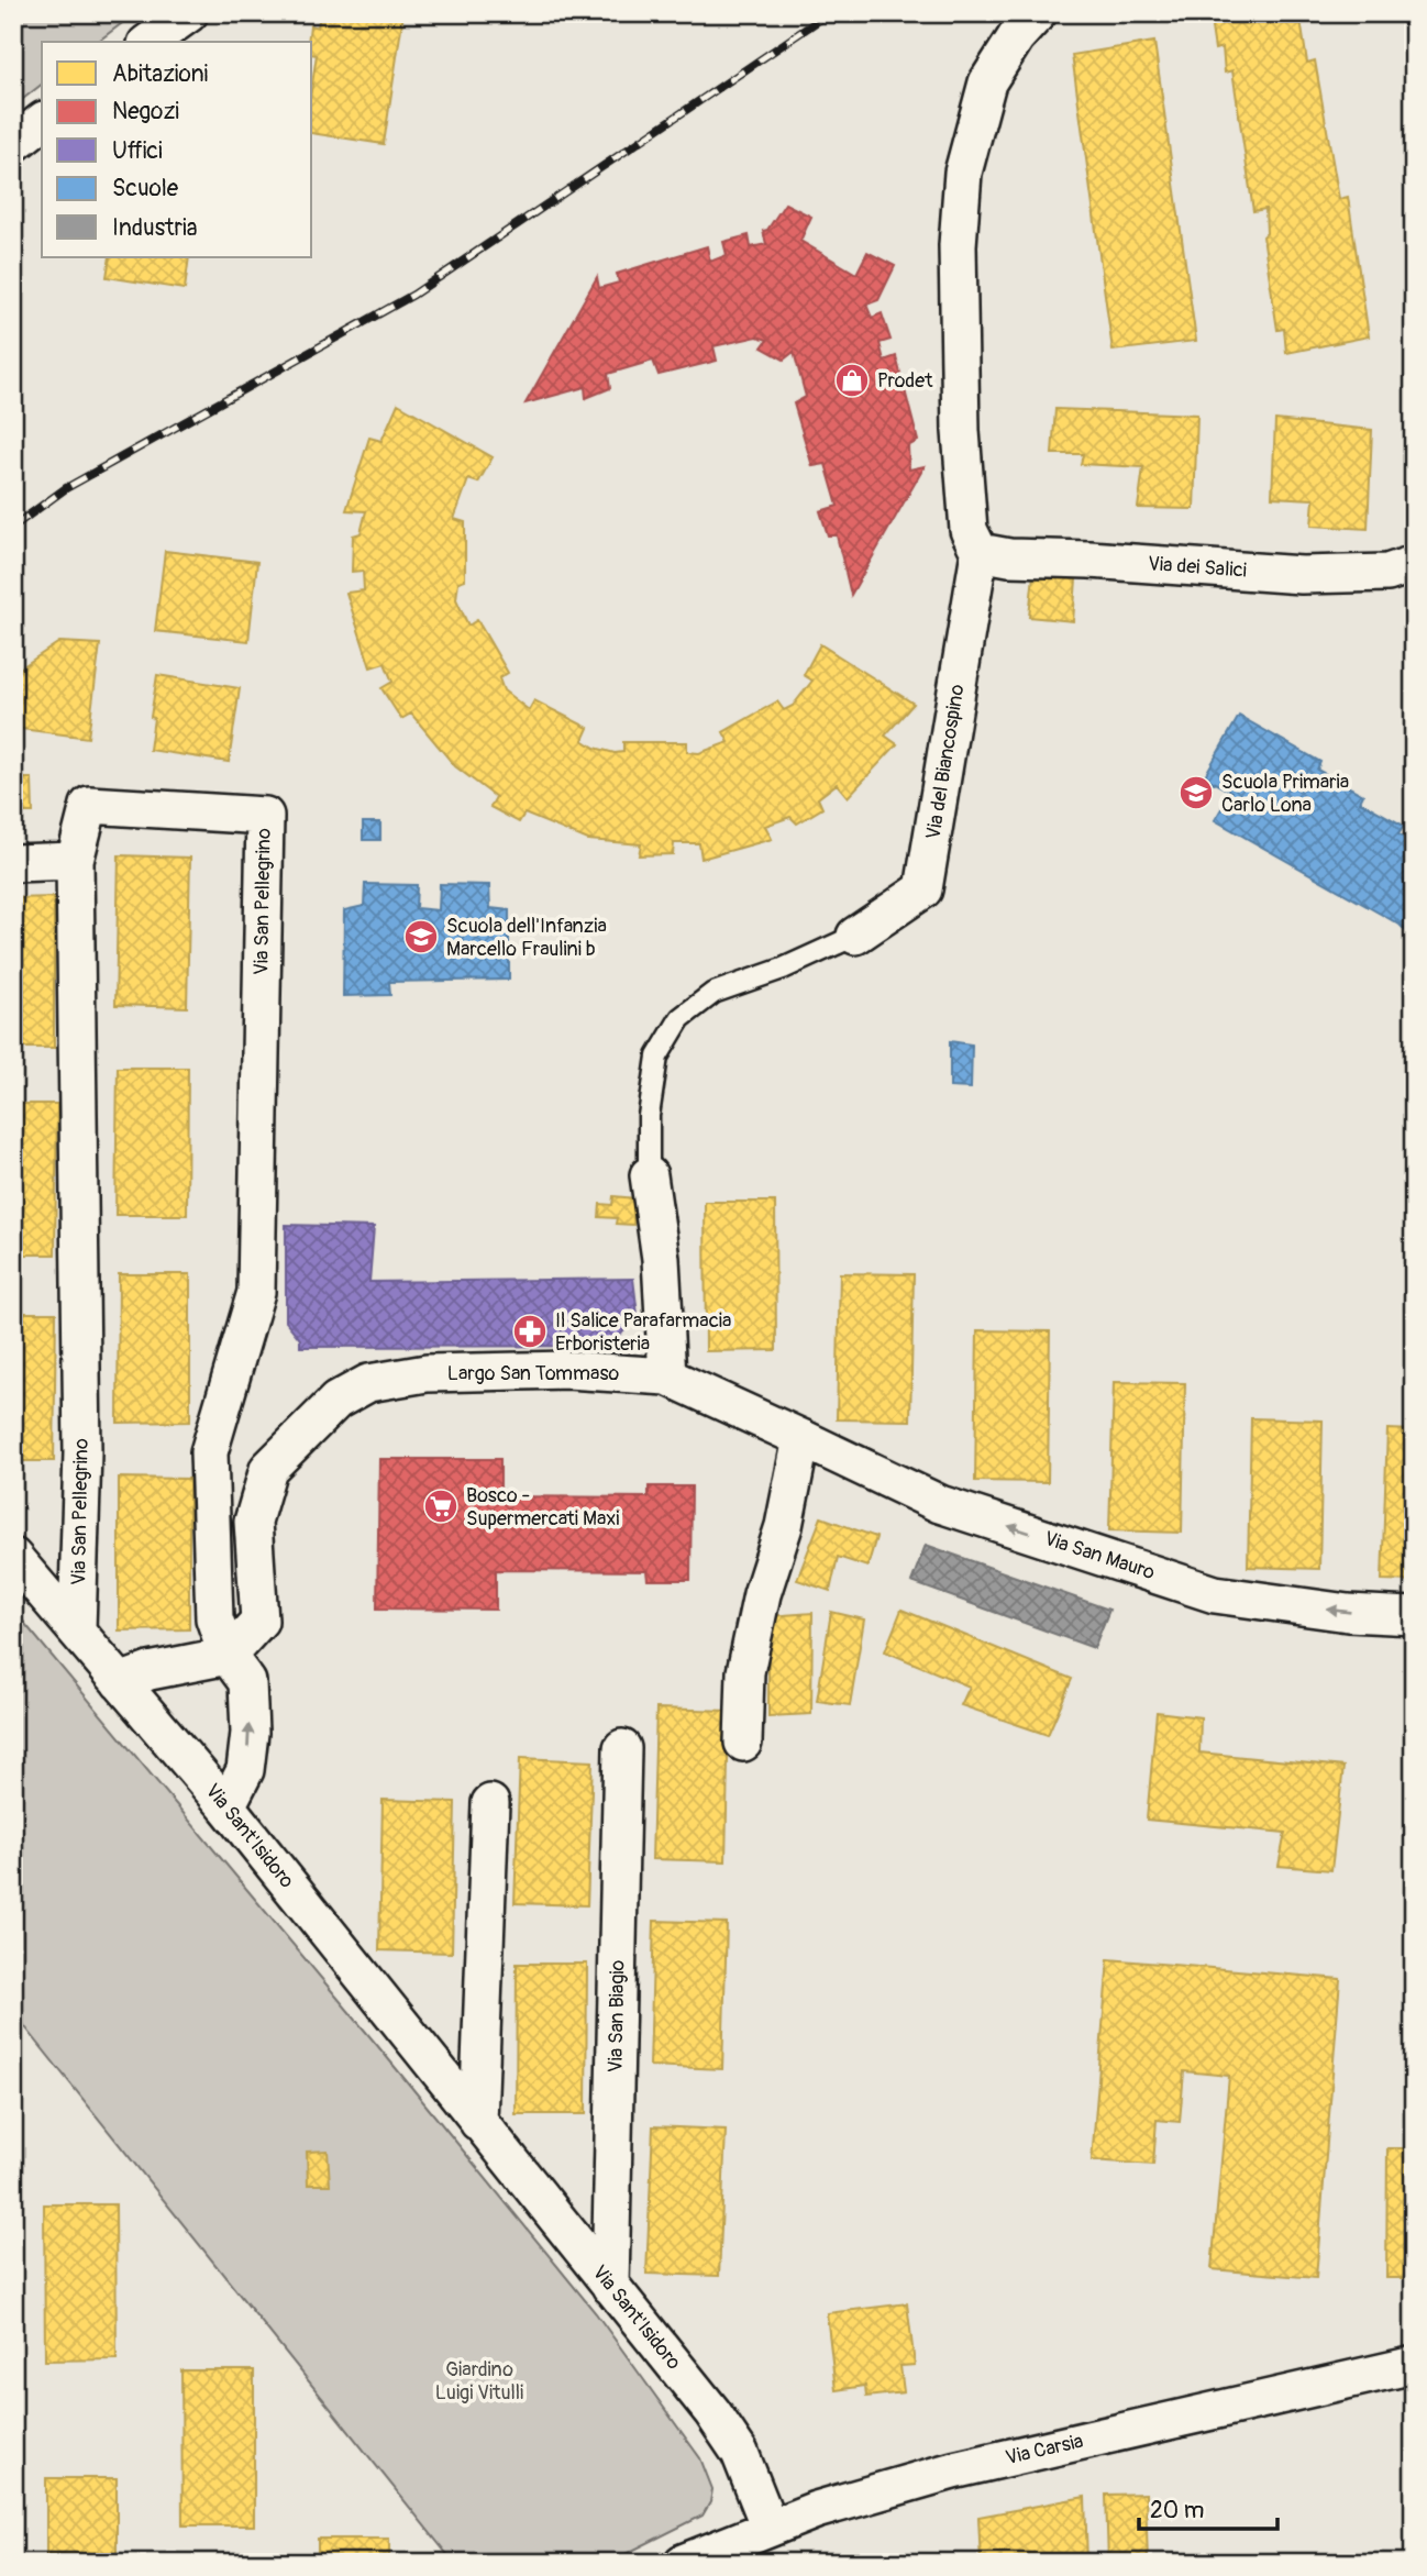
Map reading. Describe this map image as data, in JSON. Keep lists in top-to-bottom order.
{
  "streets": {
    "street": [
      "Via dei Salici",
      "Via del Biancospino",
      "Via San Pellegrino",
      "Largo San Tommaso",
      "Via San Mauro",
      "Via Sant'Isidoro",
      "Via San Biagio",
      "Via Carsia"
    ]
  },
  "crossings": [
    ["Via dei Salici", "Via del Biancospino"],
    ["Via del Biancospino", "Largo San Tommaso"],
    ["Via San Pellegrino", "Largo San Tommaso"],
    ["Via San Pellegrino", "Via Sant'Isidoro"],
    ["Largo San Tommaso", "Via San Mauro"],
    ["Via Sant'Isidoro", "Via San Biagio"],
    ["Via Sant'Isidoro", "Via Carsia"]
  ],
  "one_way": ["Via San Mauro"],
  "parks": ["Giardino Luigi Vitulli"],
  "places": {
    "shop": ["Prodet"],
    "school or university": ["Scuola Primaria Carlo Lona", "Scuola dell'Infanzia Marcello Fraulini b"],
    "pharmacy": ["Il Salice Parafarmacia Erboristeria"],
    "supermarket": ["Bosco - Supermercati Maxi"]
  },
  "legend": [
    "Abitazioni",
    "Negozi",
    "Uffici",
    "Scuole",
    "Industria"
  ],
  "scale_bar": "20 m"
}
